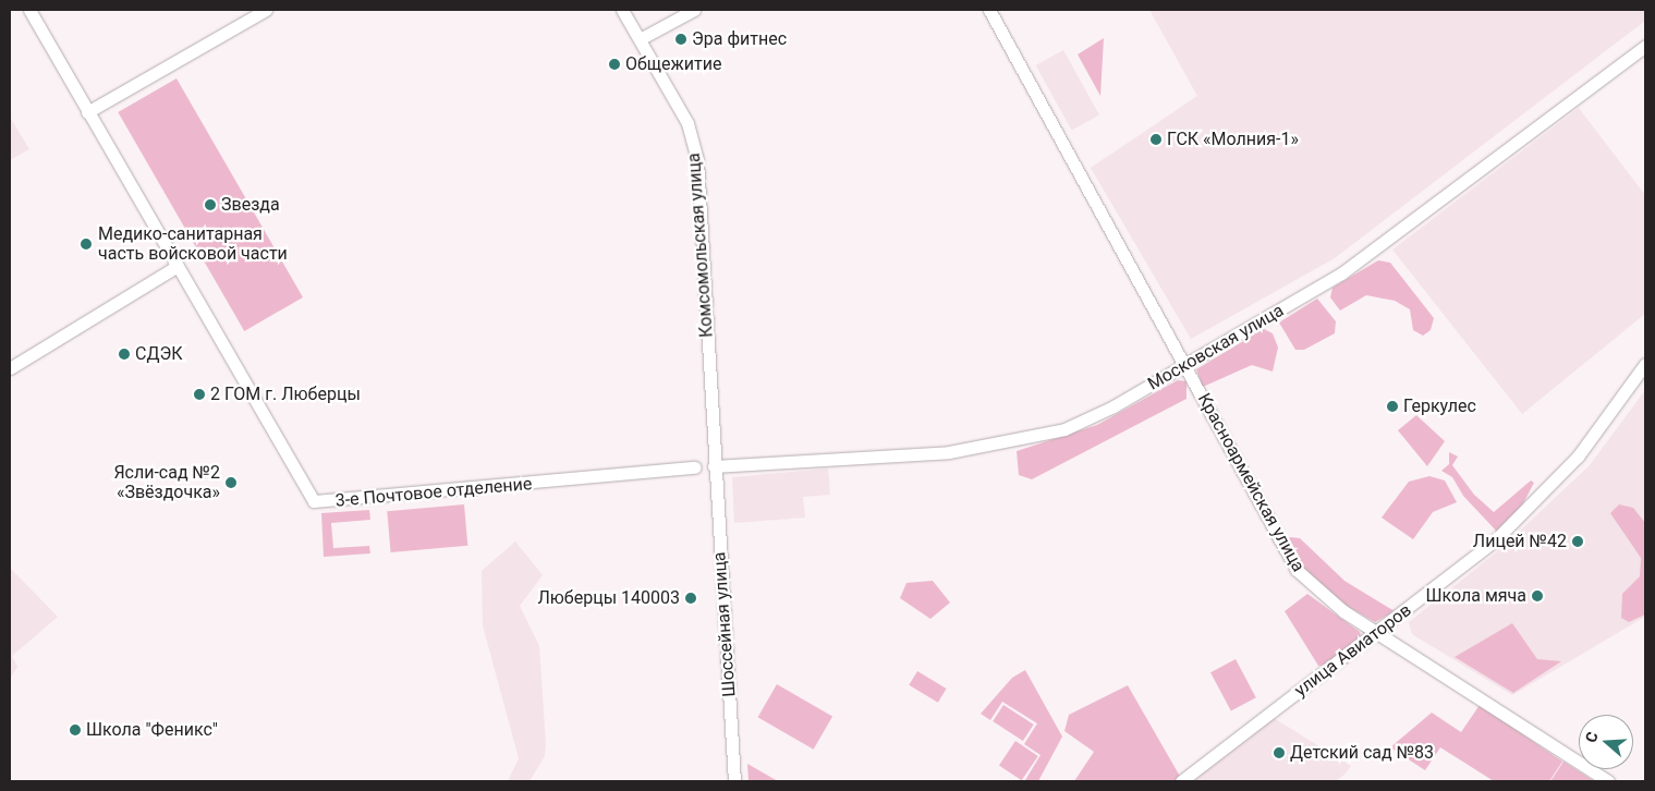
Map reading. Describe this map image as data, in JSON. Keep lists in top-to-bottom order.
{
  "streets": {
    "street": [
      "Комсомольская улица",
      "Московская улица",
      "Красноармейская улица",
      "3-е Почтовое отделение",
      "Шоссейная улица",
      "улица Авиаторов"
    ]
  },
  "crossings": [
    ["Комсомольская улица", "Московская улица"],
    ["Комсомольская улица", "Шоссейная улица"],
    ["Московская улица", "Красноармейская улица"],
    ["Московская улица", "Шоссейная улица"],
    ["Красноармейская улица", "улица Авиаторов"]
  ],
  "places": [
    "Эра фитнес",
    "Общежитие",
    "ГСК «Молния-1»",
    "Звезда",
    "Медико-санитарная часть войсковой части",
    "СДЭК",
    "2 ГОМ г. Люберцы",
    "Геркулес",
    "Ясли-сад №2 «Звёздочка»",
    "Лицей №42",
    "Школа мяча",
    "Люберцы 140003",
    "Школа \"Феникс\"",
    "Детский сад №83"
  ],
  "north": "left"
}
